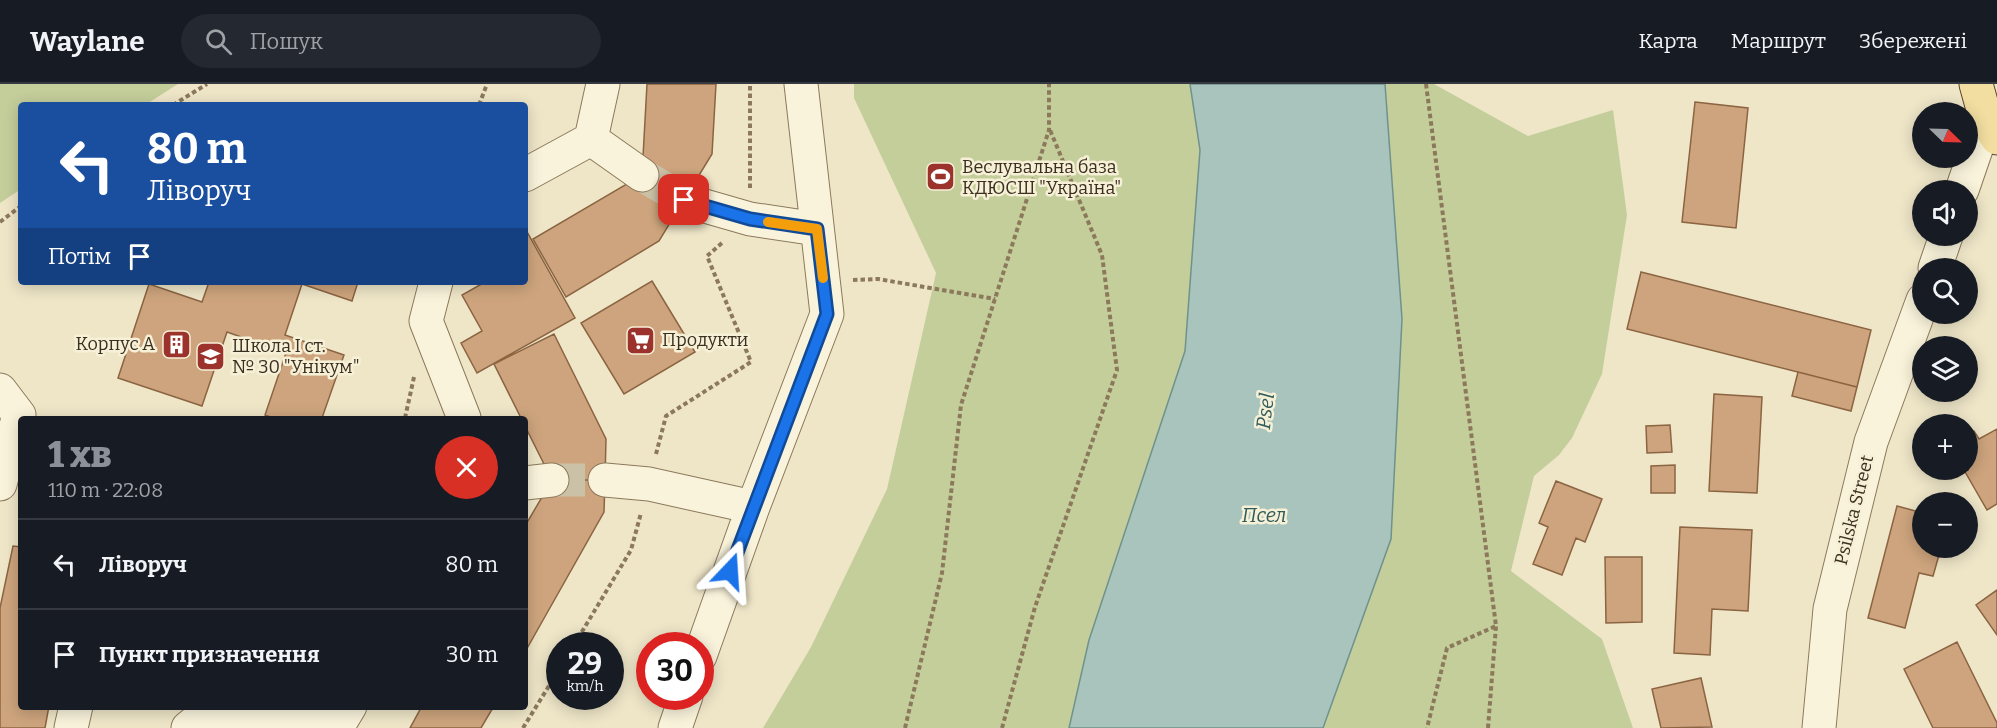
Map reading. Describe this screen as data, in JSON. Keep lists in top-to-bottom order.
{
  "streets": {
    "street": ["Psilska Street"]
  },
  "water": ["Psel", "Псел"],
  "places": {
    "sports": ["Веслувальна база КДЮСШ \"Україна\""],
    "supermarket": ["Продукти"],
    "building": ["Корпус А"],
    "school or university": ["Школа І ст. № 30 \"Унікум\""]
  },
  "north": "bottom right",
  "page": {
    "header": "Waylane",
    "search": "Пошук",
    "nav": ["Карта", "Маршрут", "Збережені"],
    "map_buttons": ["+", "−"],
    "turn": ["80 m", "Ліворуч"],
    "then": "Потім",
    "heading": ["1 хв", "110 m · 22:08"],
    "list": [
      {
        "name": "Ліворуч",
        "value": "80 m"
      },
      {
        "name": "Пункт призначення",
        "value": "30 m"
      }
    ],
    "speed": "29 km/h",
    "limit": "30"
  }
}
